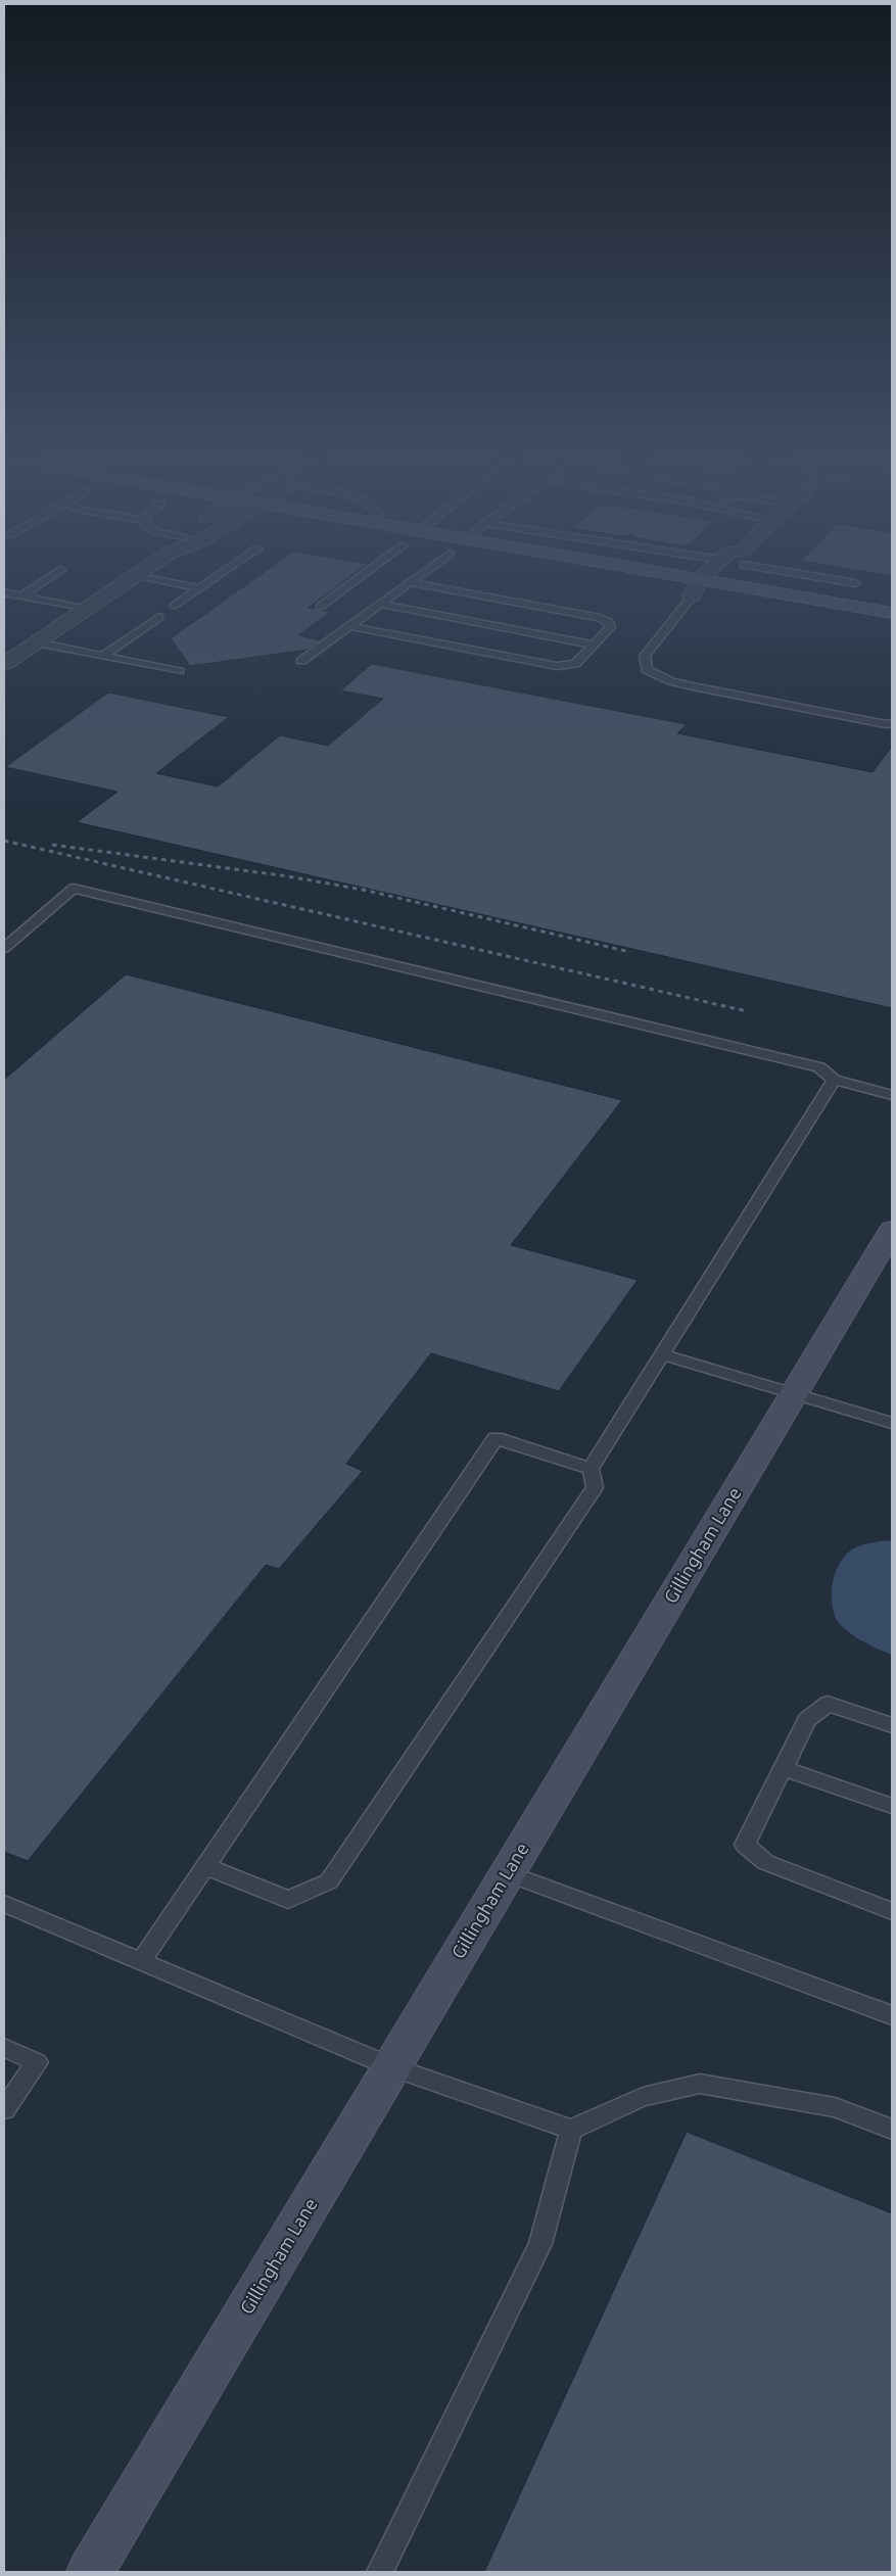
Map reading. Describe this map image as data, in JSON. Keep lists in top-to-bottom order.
{
  "streets": {
    "street": ["Gillingham Lane"]
  }
}
